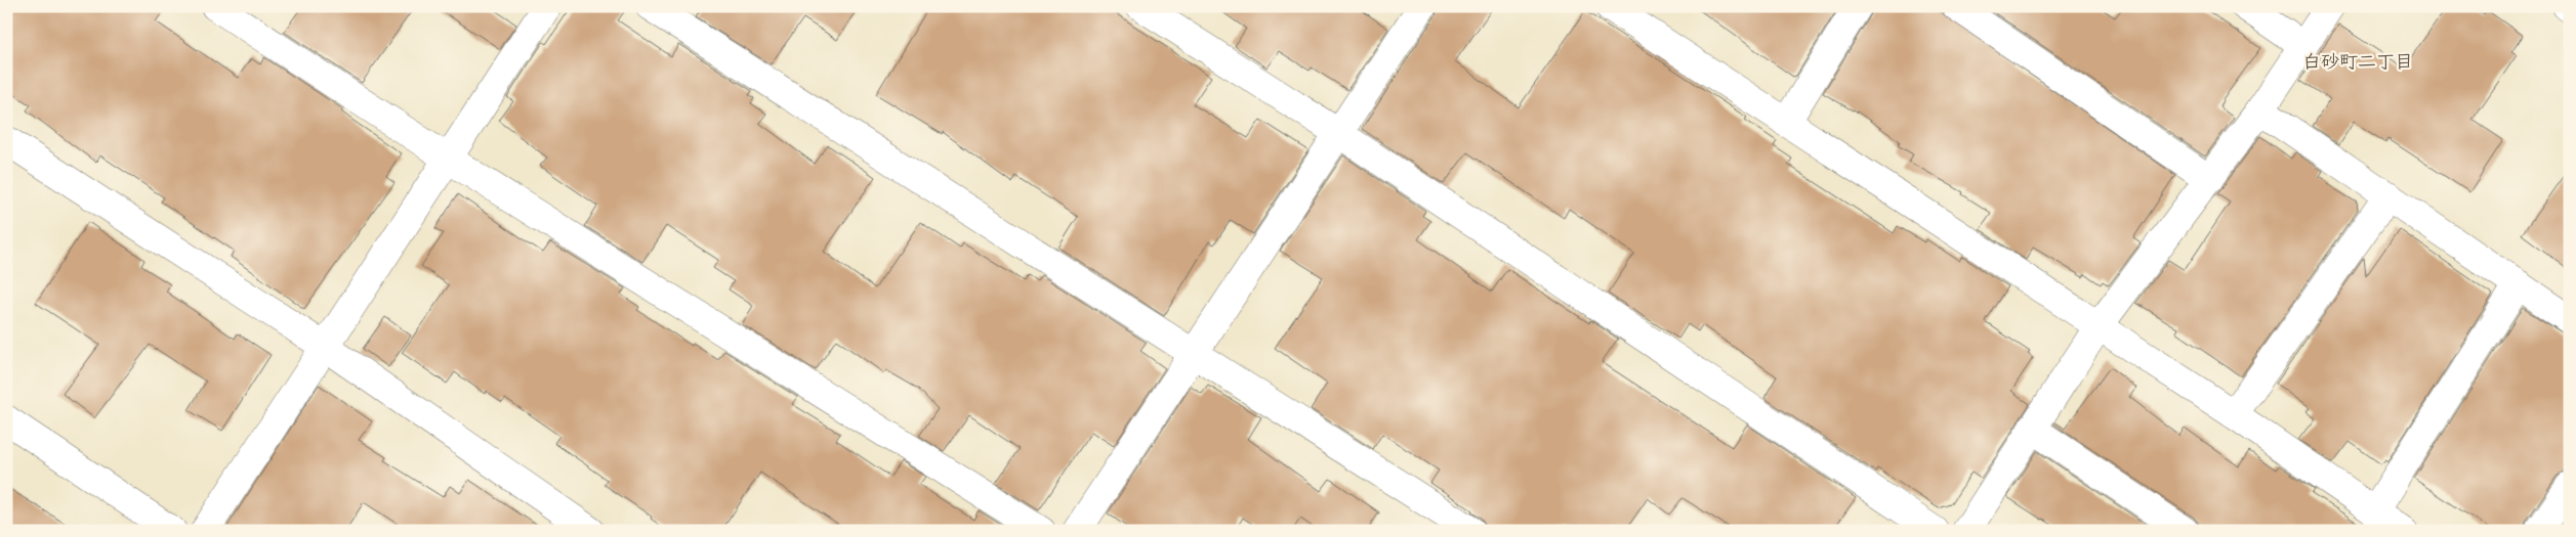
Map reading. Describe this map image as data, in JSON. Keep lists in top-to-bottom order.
{
  "districts": ["白砂町二丁目"]
}
